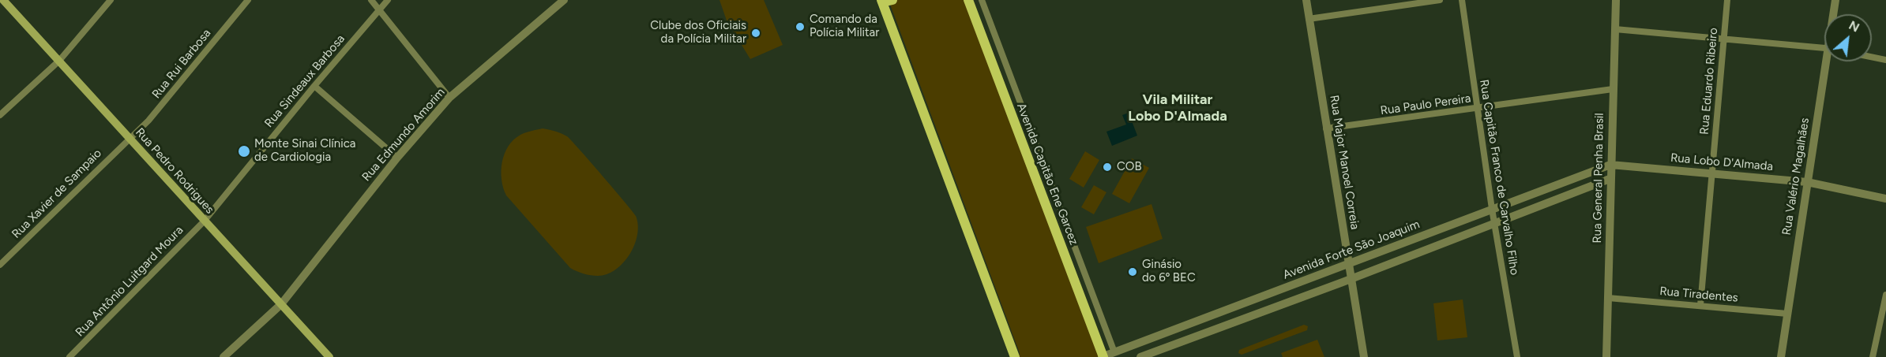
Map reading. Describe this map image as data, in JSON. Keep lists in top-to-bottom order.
{
  "streets": {
    "main road": ["Rua Pedro Rodrigues", "Avenida Capitão Ene Garcez"],
    "street": [
      "Rua Rui Barbosa",
      "Rua Sindeaux Barbosa",
      "Rua Eduardo Ribeiro",
      "Rua Paulo Pereira",
      "Rua Edmundo Amorim",
      "Rua Major Manoel Correia",
      "Rua Lobo D'Almada",
      "Rua Valério Magalhães",
      "Rua Capitão Franco de Carvalho Filho",
      "Rua General Penha Brasil",
      "Rua Xavier de Sampaio",
      "Avenida Forte São Joaquim",
      "Rua Antônio Luitgard Moura",
      "Rua Tiradentes"
    ]
  },
  "crossings": [
    ["Rua Rui Barbosa", "Rua Pedro Rodrigues"],
    ["Rua Rui Barbosa", "Rua Xavier de Sampaio"],
    ["Rua Sindeaux Barbosa", "Rua Pedro Rodrigues"],
    ["Rua Sindeaux Barbosa", "Rua Antônio Luitgard Moura"],
    ["Rua Eduardo Ribeiro", "Rua Lobo D'Almada"],
    ["Rua Eduardo Ribeiro", "Rua Tiradentes"],
    ["Rua Paulo Pereira", "Rua Major Manoel Correia"],
    ["Rua Paulo Pereira", "Rua Capitão Franco de Carvalho Filho"],
    ["Rua Paulo Pereira", "Rua General Penha Brasil"],
    ["Rua Edmundo Amorim", "Rua Pedro Rodrigues"],
    ["Rua Major Manoel Correia", "Avenida Forte São Joaquim"],
    ["Rua Lobo D'Almada", "Rua Valério Magalhães"],
    ["Rua Lobo D'Almada", "Rua General Penha Brasil"],
    ["Rua Lobo D'Almada", "Avenida Forte São Joaquim"],
    ["Rua Pedro Rodrigues", "Rua Xavier de Sampaio"],
    ["Rua Pedro Rodrigues", "Rua Antônio Luitgard Moura"],
    ["Avenida Capitão Ene Garcez", "Avenida Forte São Joaquim"],
    ["Rua Valério Magalhães", "Rua Tiradentes"],
    ["Rua Capitão Franco de Carvalho Filho", "Avenida Forte São Joaquim"],
    ["Rua General Penha Brasil", "Avenida Forte São Joaquim"],
    ["Rua General Penha Brasil", "Rua Tiradentes"]
  ],
  "districts": ["Vila Militar Lobo D'Almada"],
  "places": [
    "Comando da Polícia Militar",
    "Clube dos Oficiais da Polícia Militar",
    "Monte Sinai Clínica de Cardiologia",
    "COB",
    "Ginásio do 6º BEC"
  ],
  "north": "top right"
}
